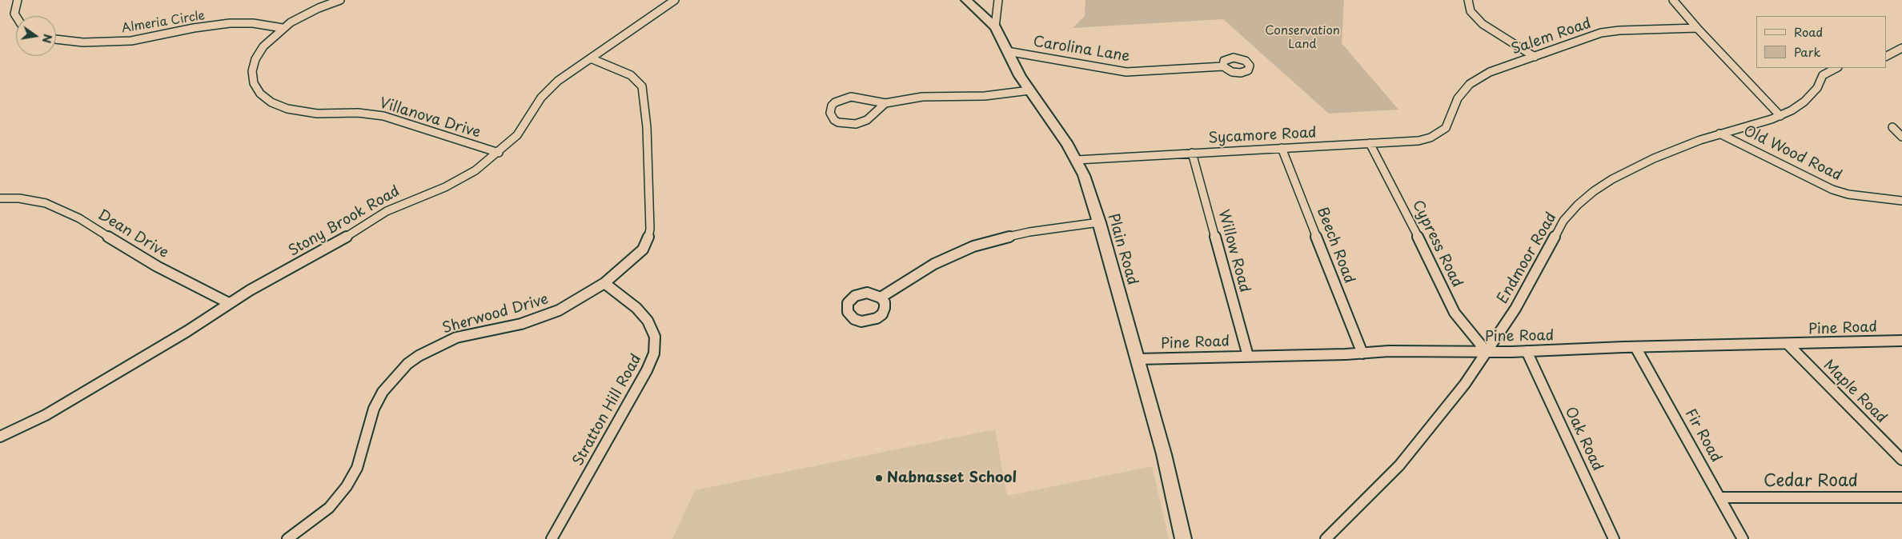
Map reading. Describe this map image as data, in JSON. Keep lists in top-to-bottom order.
{
  "streets": {
    "main road": ["Plain Road"],
    "street": [
      "Almeria Circle",
      "Salem Road",
      "Carolina Lane",
      "Villanova Drive",
      "Sycamore Road",
      "Old Wood Road",
      "Stony Brook Road",
      "Dean Drive",
      "Cypress Road",
      "Beech Road",
      "Willow Road",
      "Endmoor Road",
      "Sherwood Drive",
      "Pine Road",
      "Maple Road",
      "Stratton Hill Road",
      "Fir Road",
      "Oak Road",
      "Cedar Road"
    ]
  },
  "crossings": [
    ["Almeria Circle", "Villanova Drive"],
    ["Salem Road", "Sycamore Road"],
    ["Carolina Lane", "Plain Road"],
    ["Villanova Drive", "Stony Brook Road"],
    ["Sycamore Road", "Cypress Road"],
    ["Sycamore Road", "Beech Road"],
    ["Sycamore Road", "Plain Road"],
    ["Sycamore Road", "Willow Road"],
    ["Old Wood Road", "Endmoor Road"],
    ["Stony Brook Road", "Dean Drive"],
    ["Stony Brook Road", "Sherwood Drive"],
    ["Cypress Road", "Endmoor Road"],
    ["Cypress Road", "Pine Road"],
    ["Beech Road", "Pine Road"],
    ["Plain Road", "Pine Road"],
    ["Willow Road", "Pine Road"],
    ["Endmoor Road", "Pine Road"],
    ["Sherwood Drive", "Stratton Hill Road"],
    ["Pine Road", "Maple Road"],
    ["Pine Road", "Fir Road"],
    ["Pine Road", "Oak Road"],
    ["Fir Road", "Cedar Road"]
  ],
  "parks": ["Conservation Land"],
  "places": ["Nabnasset School"],
  "legend": ["Road", "Park"],
  "north": "right"
}
